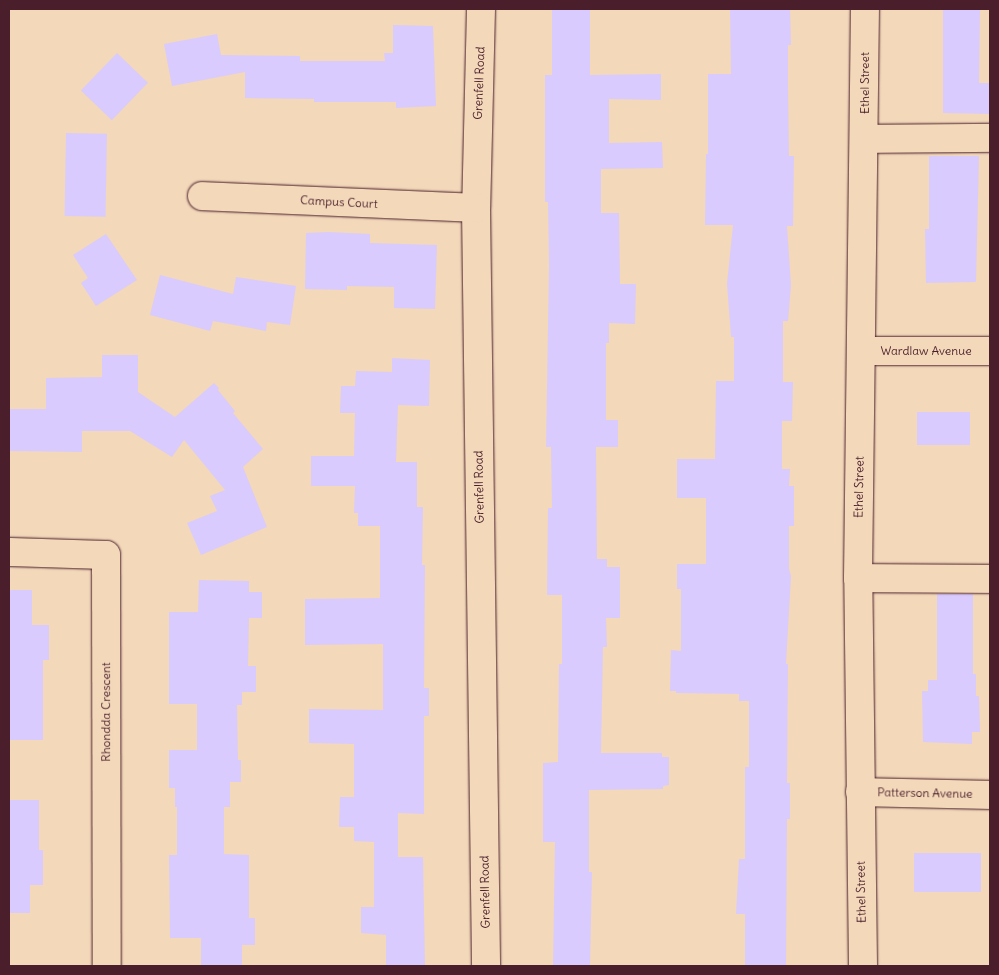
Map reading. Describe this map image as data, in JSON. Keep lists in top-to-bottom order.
{
  "streets": {
    "street": [
      "Grenfell Road",
      "Ethel Street",
      "Campus Court",
      "Wardlaw Avenue",
      "Rhondda Crescent",
      "Patterson Avenue"
    ]
  },
  "crossings": [
    ["Grenfell Road", "Campus Court"],
    ["Ethel Street", "Wardlaw Avenue"],
    ["Ethel Street", "Patterson Avenue"]
  ]
}
